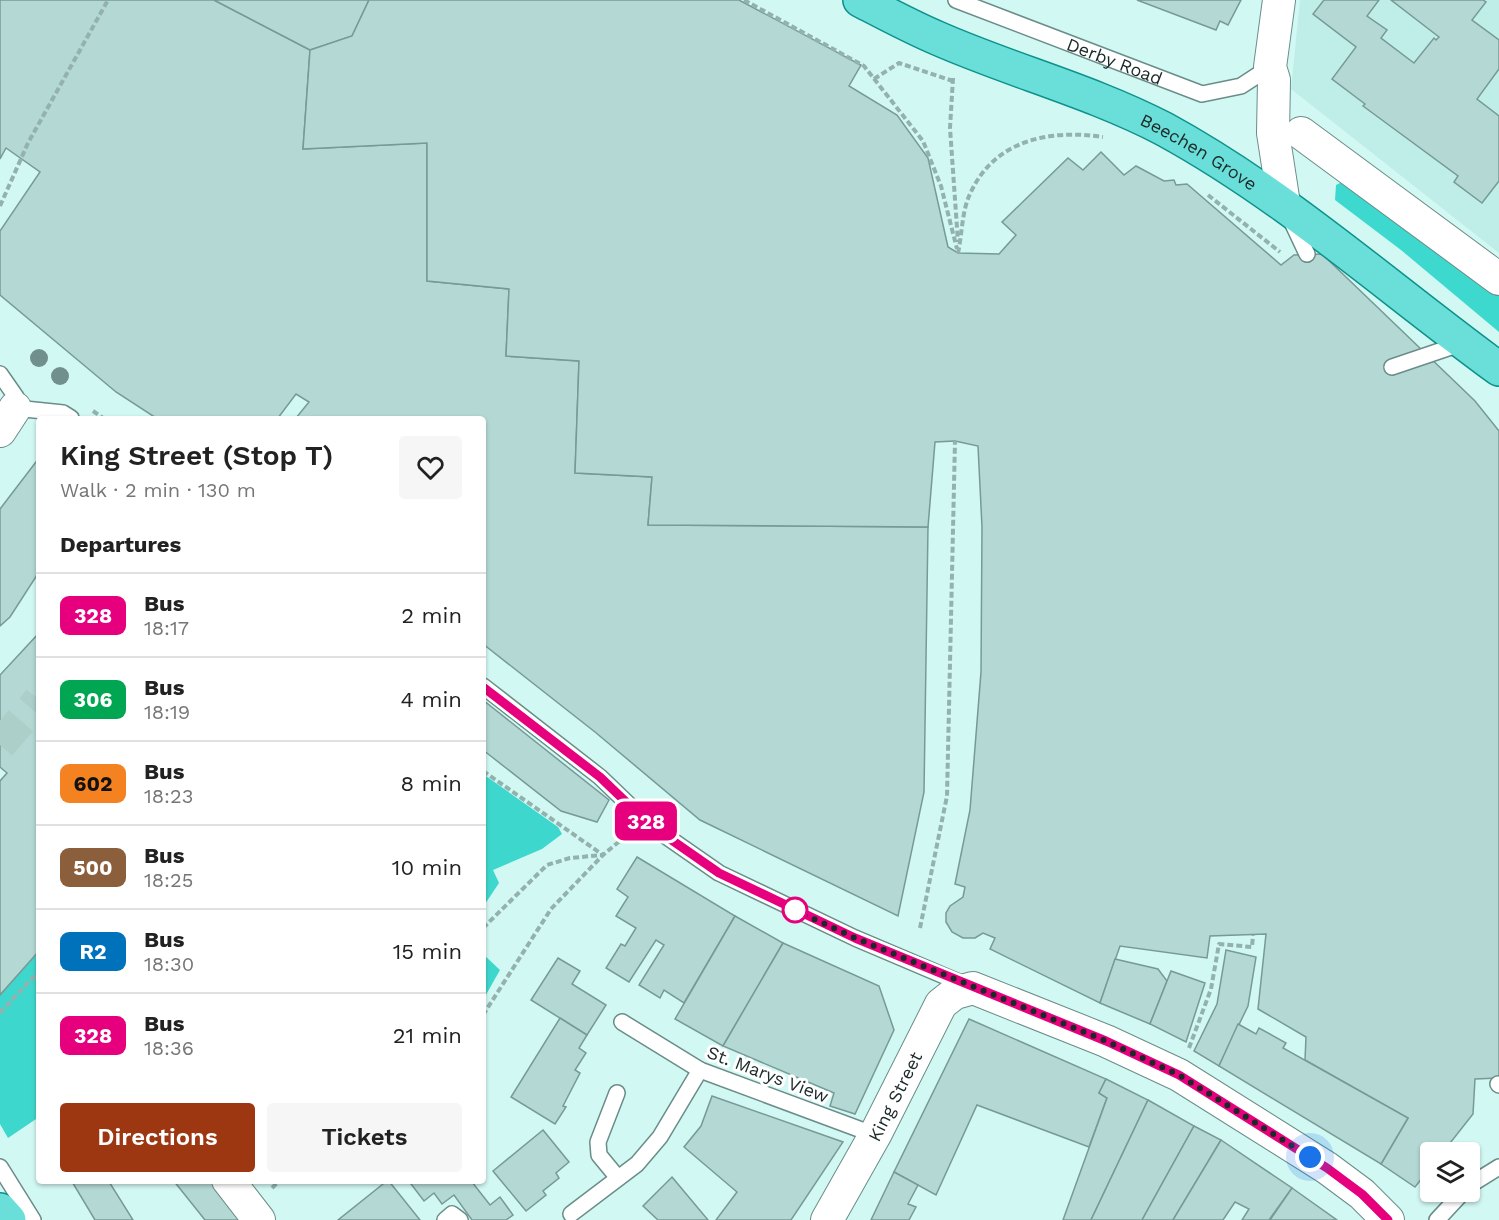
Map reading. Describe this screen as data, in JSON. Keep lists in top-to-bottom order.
{
  "streets": {
    "main road": ["Beechen Grove"],
    "street": ["King Street"],
    "lane": ["Derby Road", "St. Marys View"]
  },
  "crossings": [
    ["St. Marys View", "King Street"]
  ],
  "lines": ["bus line 328"],
  "page": {
    "on_map": "328",
    "heading": [
      ["King Street (Stop T)", "Walk · 2 min · 130 m"],
      "Departures"
    ],
    "list": [
      {
        "mark": "328",
        "name": "Bus",
        "note": "18:17",
        "value": "2 min"
      },
      {
        "mark": "306",
        "name": "Bus",
        "note": "18:19",
        "value": "4 min"
      },
      {
        "mark": "602",
        "name": "Bus",
        "note": "18:23",
        "value": "8 min"
      },
      {
        "mark": "500",
        "name": "Bus",
        "note": "18:25",
        "value": "10 min"
      },
      {
        "mark": "R2",
        "name": "Bus",
        "note": "18:30",
        "value": "15 min"
      },
      {
        "mark": "328",
        "name": "Bus",
        "note": "18:36",
        "value": "21 min"
      }
    ],
    "buttons": ["Directions", "Tickets"]
  }
}
